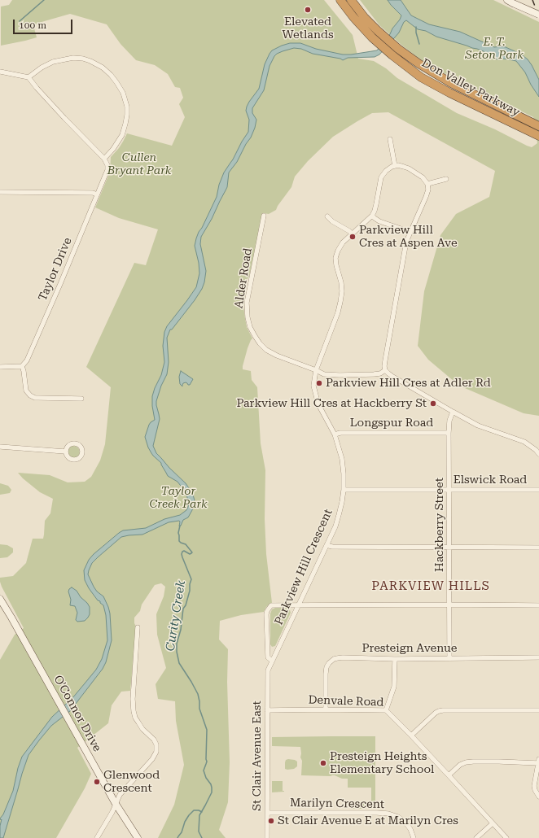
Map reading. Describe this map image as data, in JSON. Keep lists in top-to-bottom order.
{
  "streets": {
    "highway": ["Don Valley Parkway"],
    "main road": ["O'Connor Drive"],
    "street": [
      "Taylor Drive",
      "Alder Road",
      "Longspur Road",
      "Elswick Road",
      "Hackberry Street",
      "Parkview Hill Crescent",
      "Presteign Avenue",
      "Denvale Road",
      "St Clair Avenue East",
      "Marilyn Crescent"
    ]
  },
  "crossings": [
    ["Alder Road", "Parkview Hill Crescent"],
    ["Longspur Road", "Hackberry Street"],
    ["Longspur Road", "Parkview Hill Crescent"],
    ["Elswick Road", "Hackberry Street"],
    ["Elswick Road", "Parkview Hill Crescent"],
    ["Hackberry Street", "Presteign Avenue"],
    ["Parkview Hill Crescent", "St Clair Avenue East"],
    ["Presteign Avenue", "Denvale Road"],
    ["Denvale Road", "St Clair Avenue East"],
    ["St Clair Avenue East", "Marilyn Crescent"]
  ],
  "districts": ["PARKVIEW HILLS"],
  "water": ["Curity Creek"],
  "parks": ["E. T. Seton Park", "Cullen Bryant Park", "Taylor Creek Park"],
  "places": [
    "Elevated Wetlands",
    "Parkview Hill Cres at Aspen Ave",
    "Parkview Hill Cres at Adler Rd",
    "Parkview Hill Cres at Hackberry St",
    "Presteign Heights Elementary School",
    "Glenwood Crescent",
    "St Clair Avenue E at Marilyn Cres"
  ],
  "scale_bar": "100 m"
}
